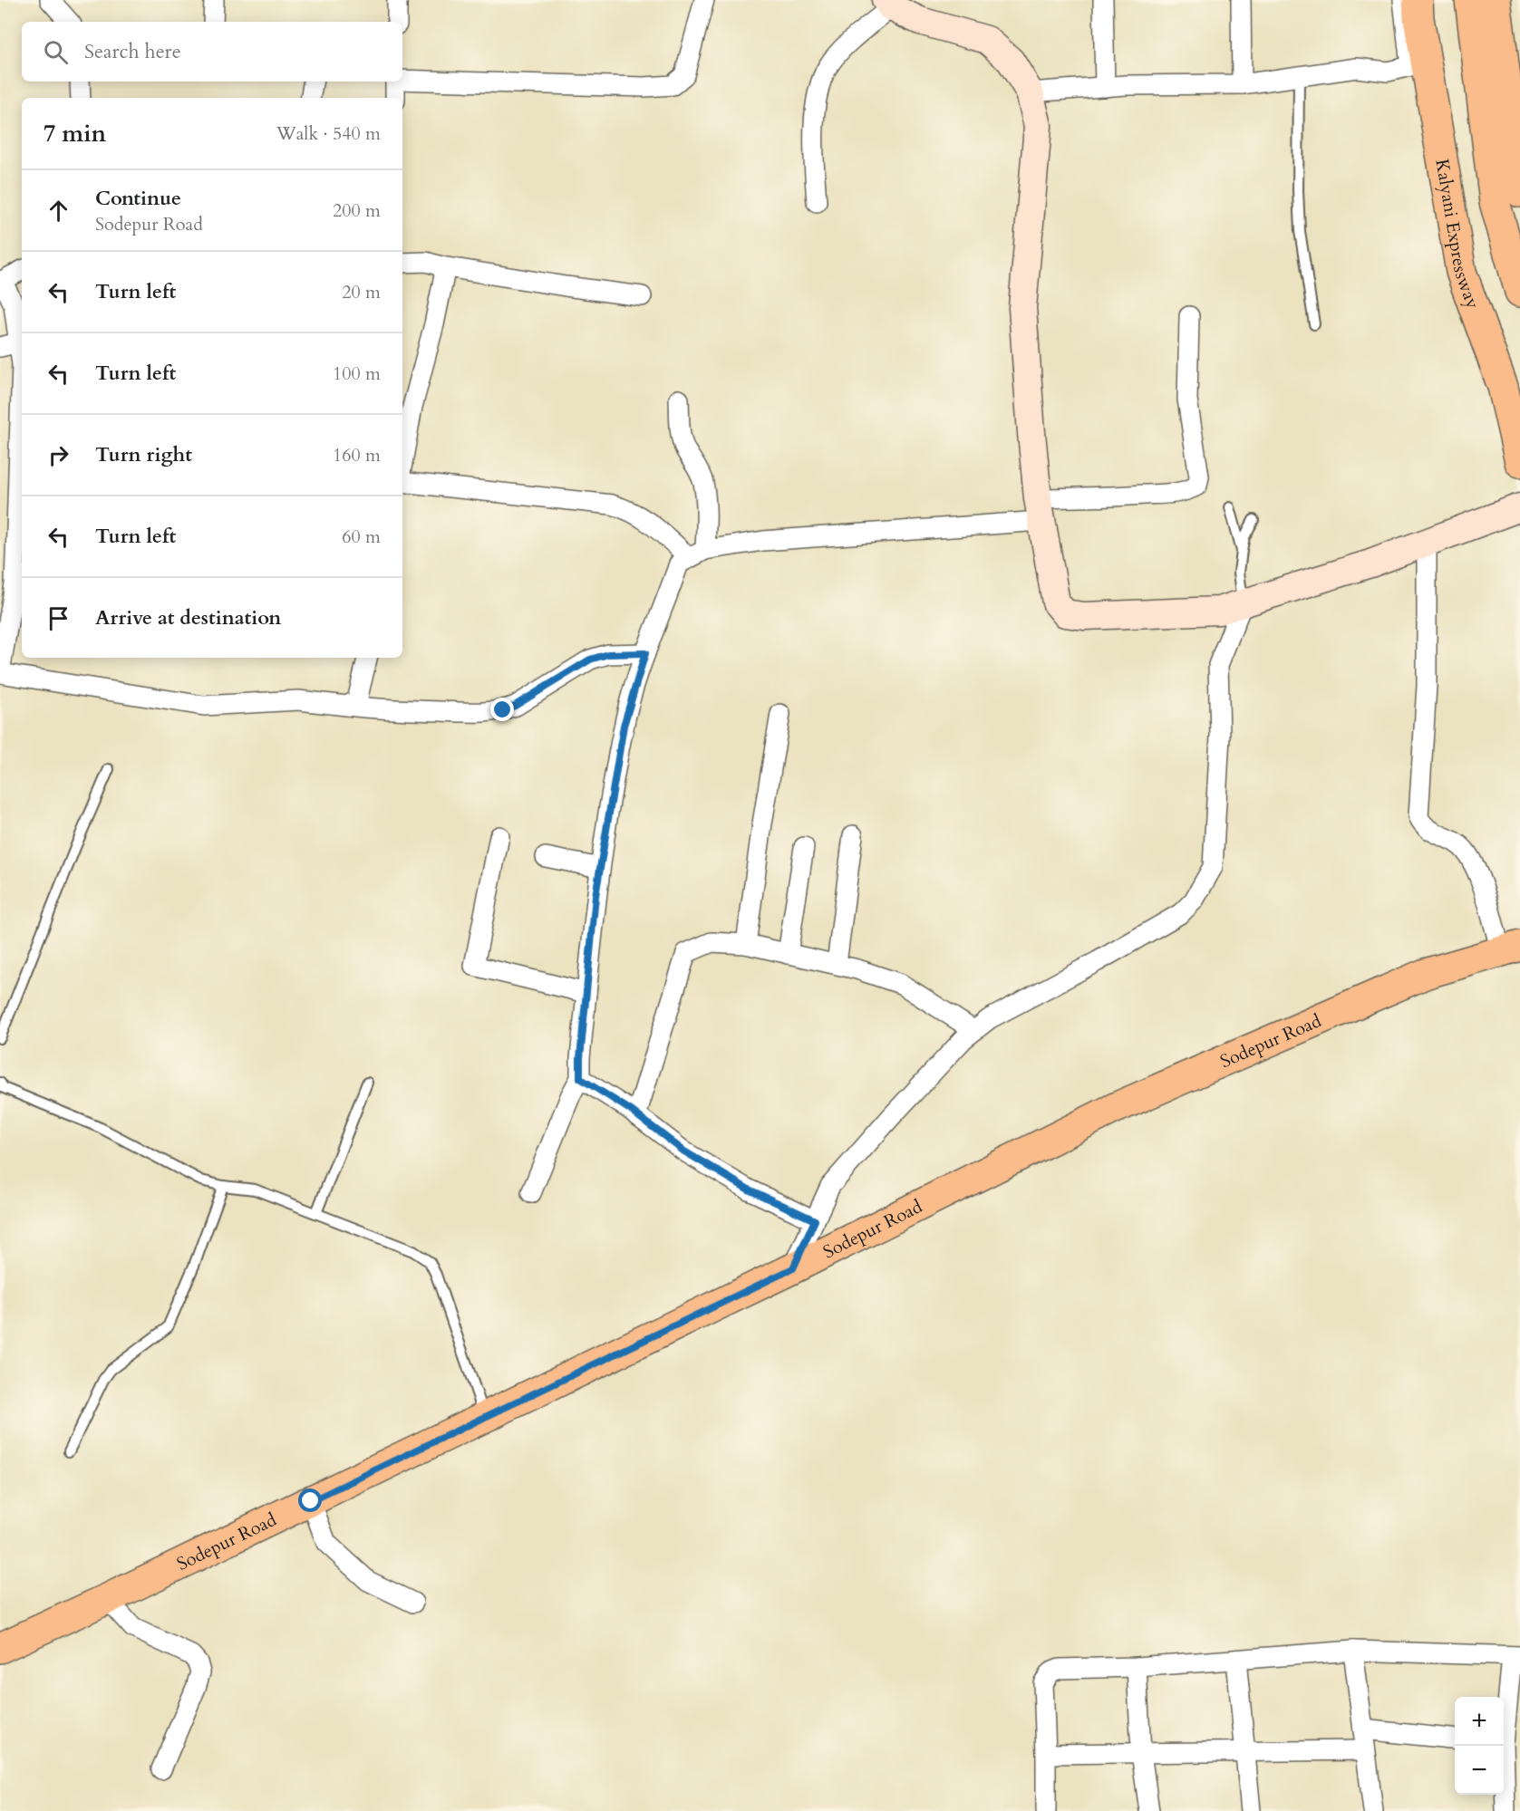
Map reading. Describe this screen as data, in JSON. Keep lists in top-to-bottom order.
{
  "streets": {
    "main road": ["Kalyani Expressway", "Sodepur Road"]
  },
  "page": {
    "search": "Search here",
    "heading": ["7 min", "Walk · 540 m"],
    "list": [
      ["Continue", "Sodepur Road", "200 m"],
      ["Turn left", "20 m"],
      ["Turn left", "100 m"],
      ["Turn right", "160 m"],
      ["Turn left", "60 m"],
      "Arrive at destination"
    ],
    "map_buttons": ["+", "−"]
  }
}
